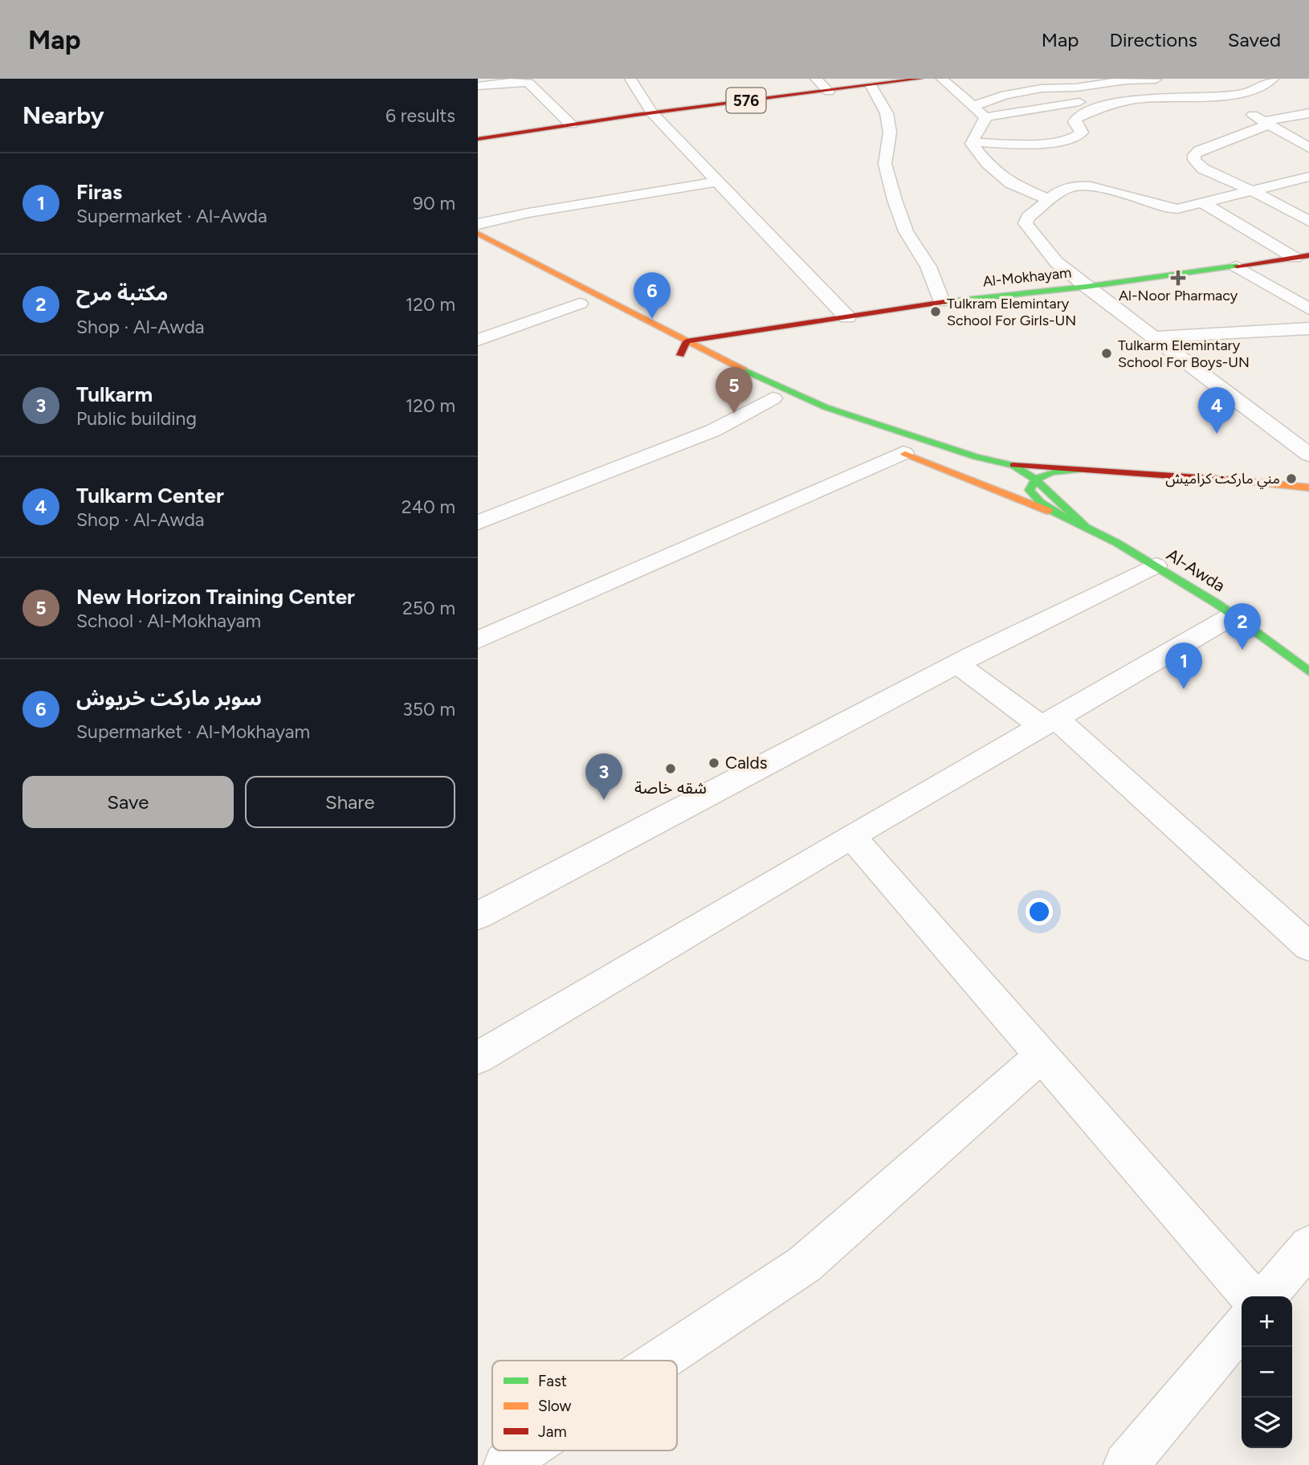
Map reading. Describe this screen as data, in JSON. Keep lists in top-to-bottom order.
{
  "streets": {
    "main road": ["576", "Al-Mokhayam", "Al-Awda"]
  },
  "places": {
    "health": ["Al-Noor Pharmacy"],
    "other": [
      "Tulkram Elemintary School For Girls-UN",
      "Tulkarm Elemintary School For Boys-UN",
      "مني ماركت كراميش",
      "Calds",
      "شقه خاصة"
    ]
  },
  "legend": ["Fast", "Slow", "Jam"],
  "page": {
    "header": "Map",
    "nav": ["Map", "Directions", "Saved"],
    "heading": ["Nearby", "6 results"],
    "list": [
      {
        "mark": "1",
        "name": "Firas",
        "note": "Supermarket · Al-Awda",
        "value": "90 m"
      },
      {
        "mark": "2",
        "name": "مكتبة مرح",
        "note": "Shop · Al-Awda",
        "value": "120 m"
      },
      {
        "mark": "3",
        "name": "Tulkarm",
        "note": "Public building",
        "value": "120 m"
      },
      {
        "mark": "4",
        "name": "Tulkarm Center",
        "note": "Shop · Al-Awda",
        "value": "240 m"
      },
      {
        "mark": "5",
        "name": "New Horizon Training Center",
        "note": "School · Al-Mokhayam",
        "value": "250 m"
      },
      {
        "mark": "6",
        "name": "سوبر ماركت خريوش",
        "note": "Supermarket · Al-Mokhayam",
        "value": "350 m"
      }
    ],
    "pins": [
      "6",
      "5",
      "4",
      "2",
      "1",
      "3"
    ],
    "buttons": ["Save", "Share"],
    "map_buttons": ["+", "−"]
  }
}
